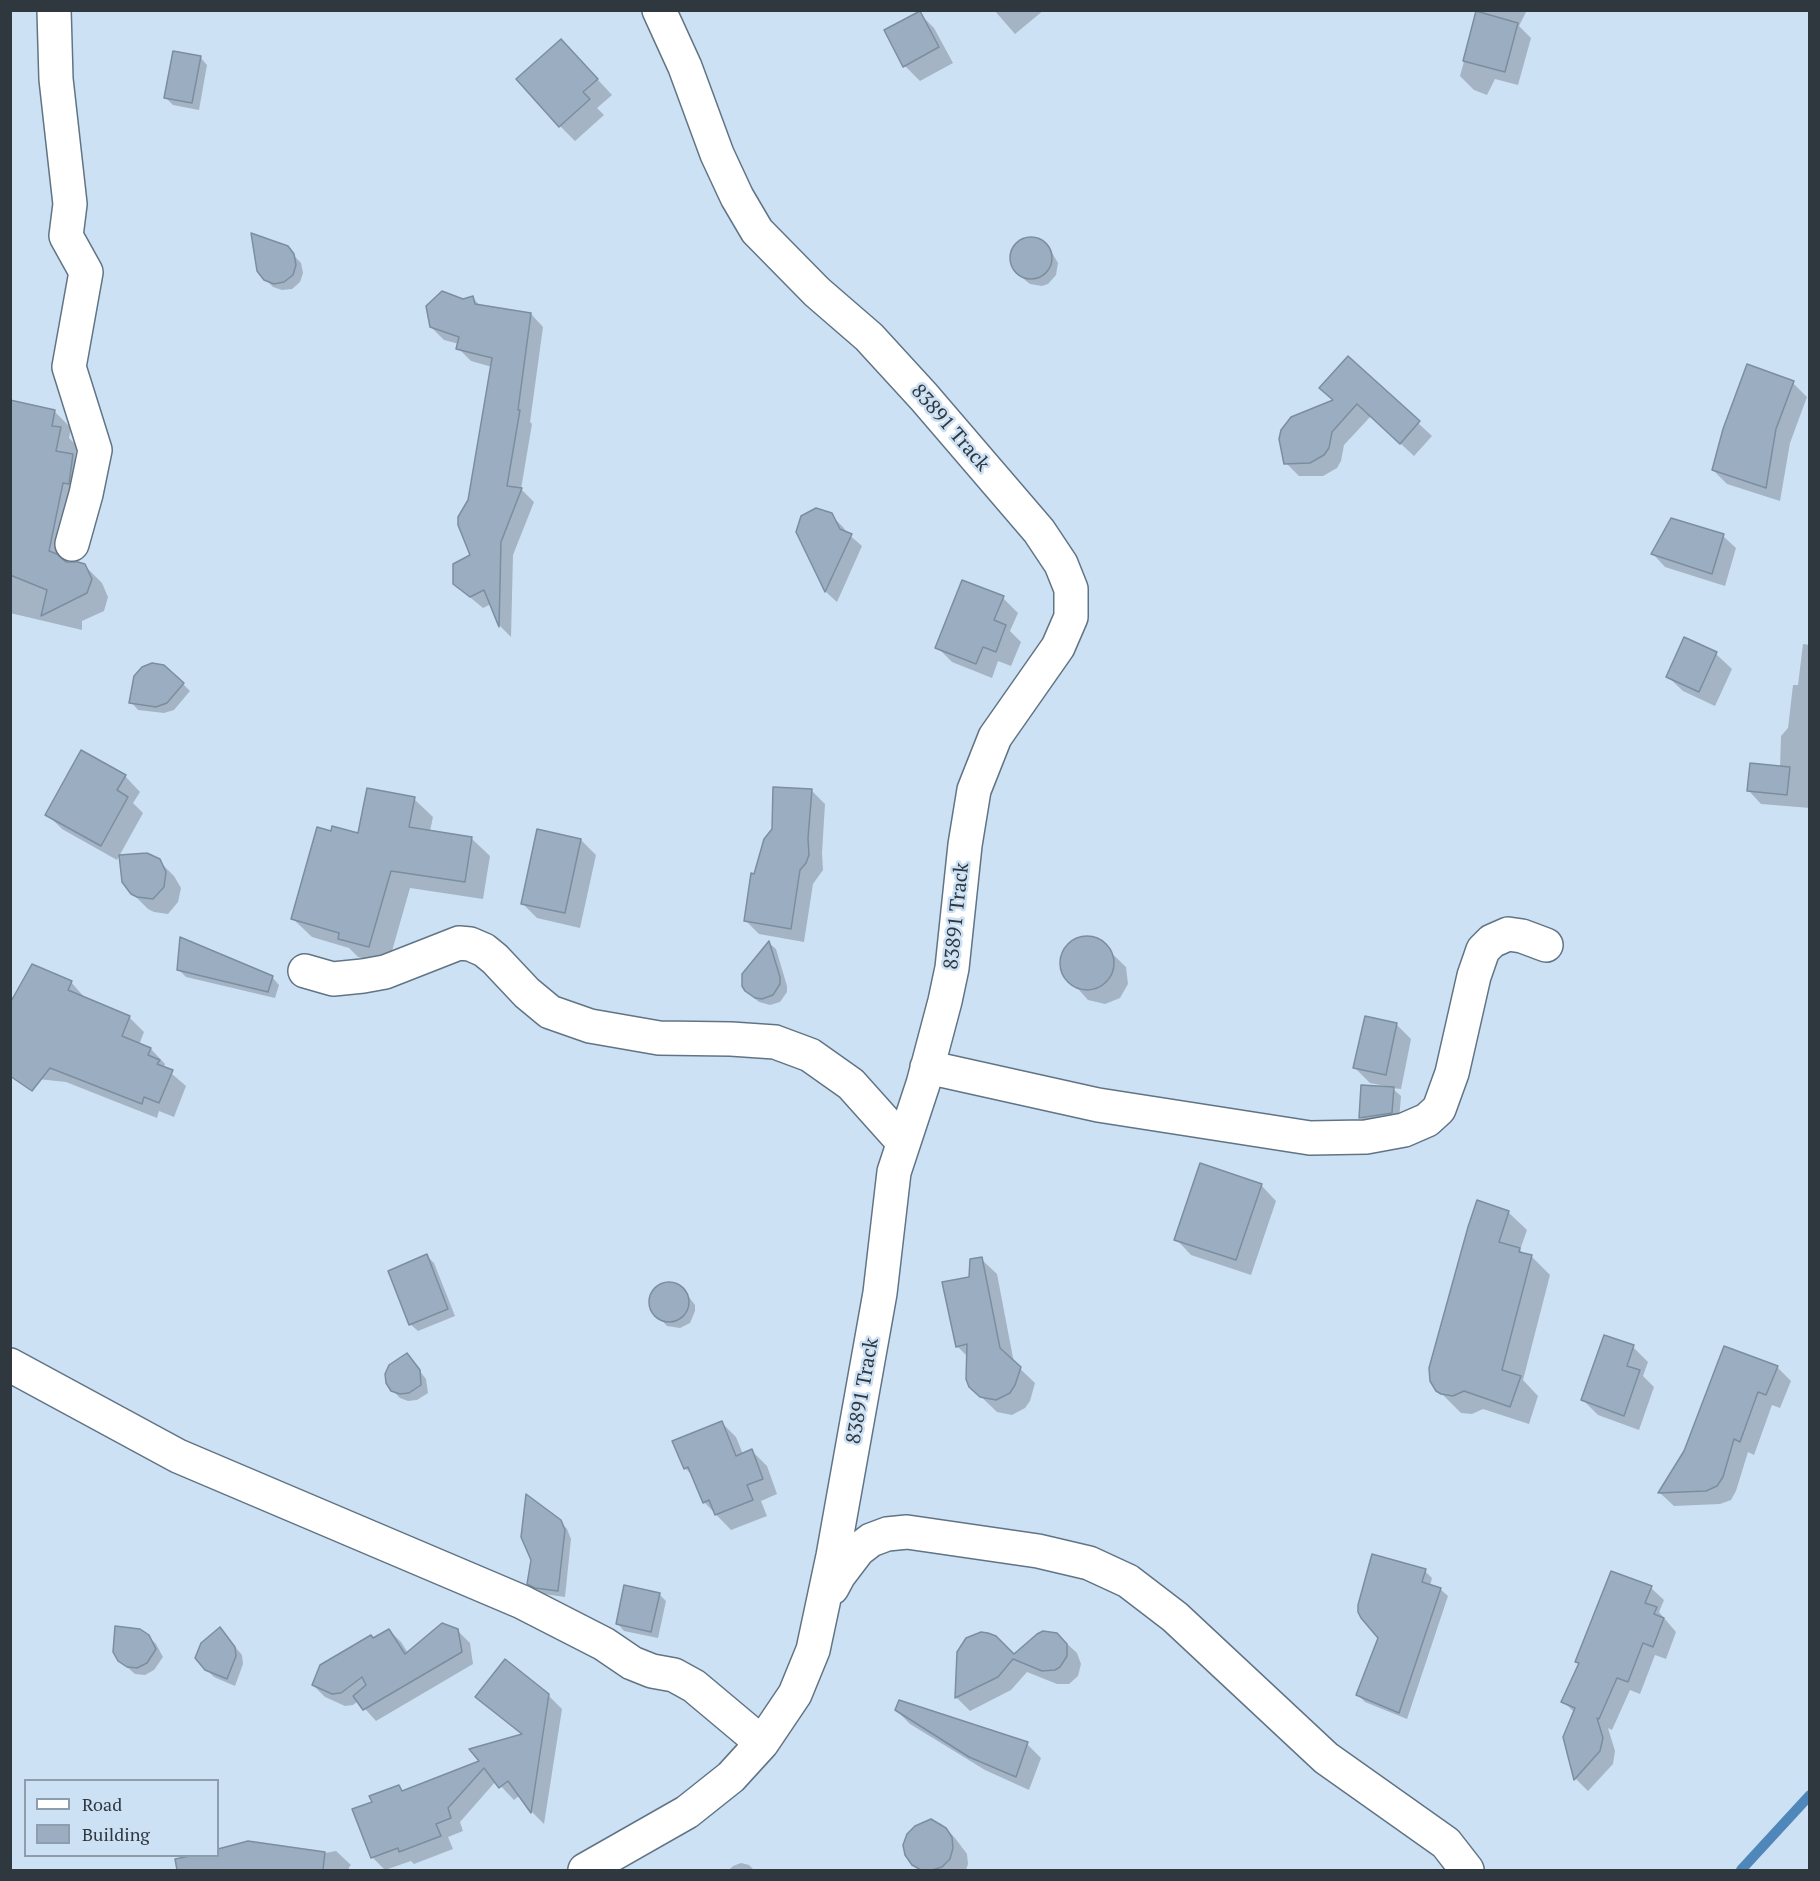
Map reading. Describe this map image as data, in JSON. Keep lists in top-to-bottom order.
{
  "streets": {
    "street": ["83891 Track"]
  },
  "legend": ["Road", "Building"]
}
